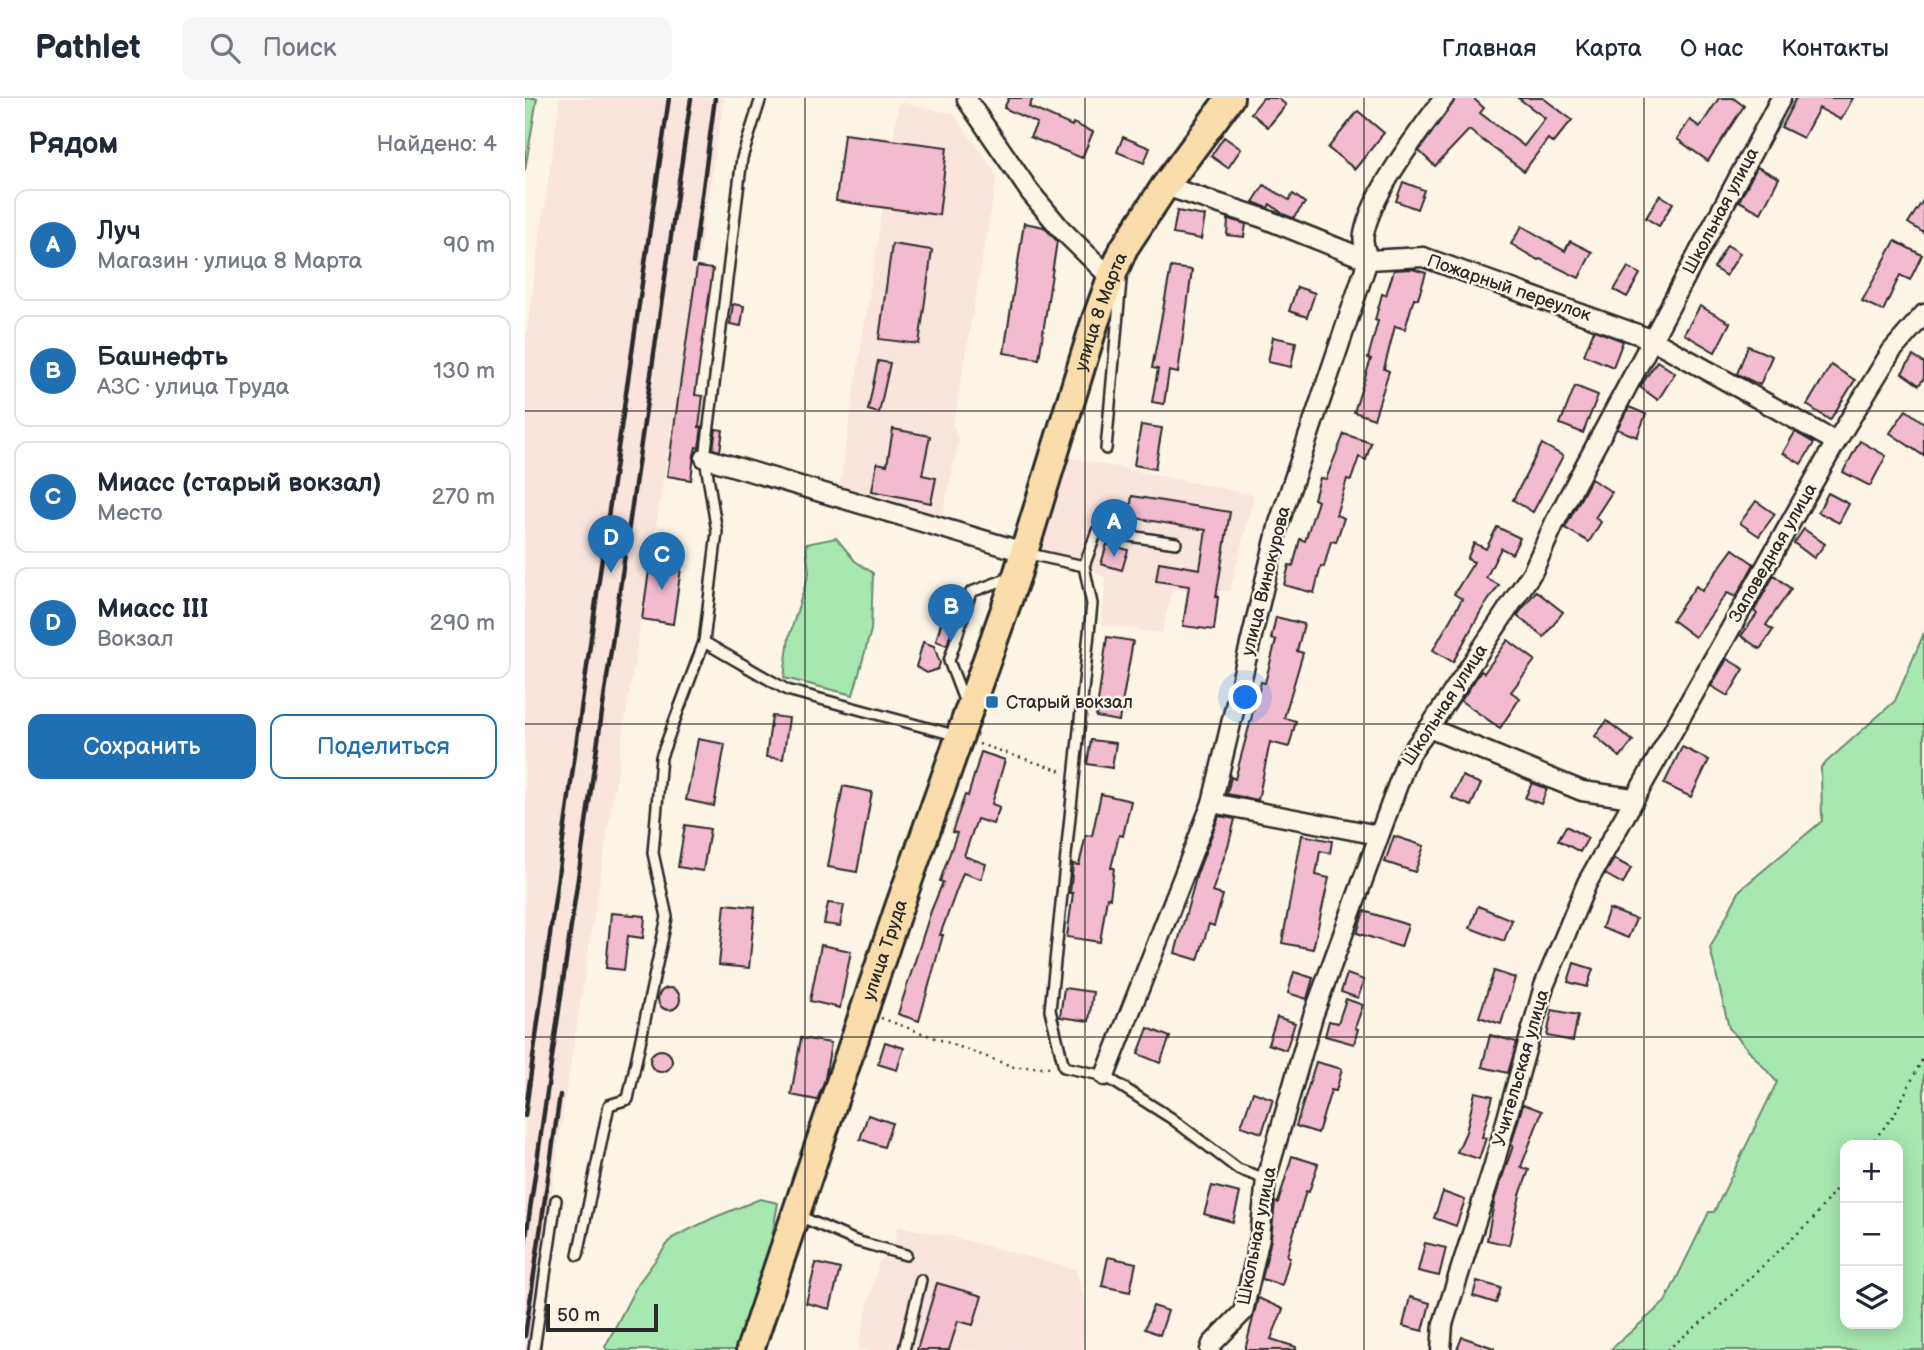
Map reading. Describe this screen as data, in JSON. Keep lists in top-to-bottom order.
{
  "streets": {
    "main road": ["улица 8 Марта", "улица Труда"],
    "street": [
      "Школьная улица",
      "Пожарный переулок",
      "Заповедная улица",
      "улица Винокурова",
      "Учительская улица"
    ]
  },
  "crossings": [
    ["Школьная улица", "Пожарный переулок"],
    ["Пожарный переулок", "улица 8 Марта"],
    ["Пожарный переулок", "Заповедная улица"],
    ["Пожарный переулок", "улица Винокурова"],
    ["улица 8 Марта", "улица Труда"],
    ["Заповедная улица", "Учительская улица"]
  ],
  "places": {
    "transit": ["Старый вокзал"]
  },
  "scale_bar": "50 m",
  "page": {
    "header": "Pathlet",
    "search": "Поиск",
    "nav": [
      "Главная",
      "Карта",
      "О нас",
      "Контакты"
    ],
    "heading": ["Рядом", "Найдено: 4"],
    "list": [
      {
        "mark": "A",
        "name": "Луч",
        "note": "Магазин · улица 8 Марта",
        "value": "90 m"
      },
      {
        "mark": "B",
        "name": "Башнефть",
        "note": "АЗС · улица Труда",
        "value": "130 m"
      },
      {
        "mark": "C",
        "name": "Миасс (старый вокзал)",
        "note": "Место",
        "value": "270 m"
      },
      {
        "mark": "D",
        "name": "Миасс III",
        "note": "Вокзал",
        "value": "290 m"
      }
    ],
    "pins": [
      "A",
      "D",
      "C",
      "B"
    ],
    "buttons": ["Сохранить", "Поделиться"],
    "map_buttons": ["+", "−"],
    "scale": "50 m"
  }
}
